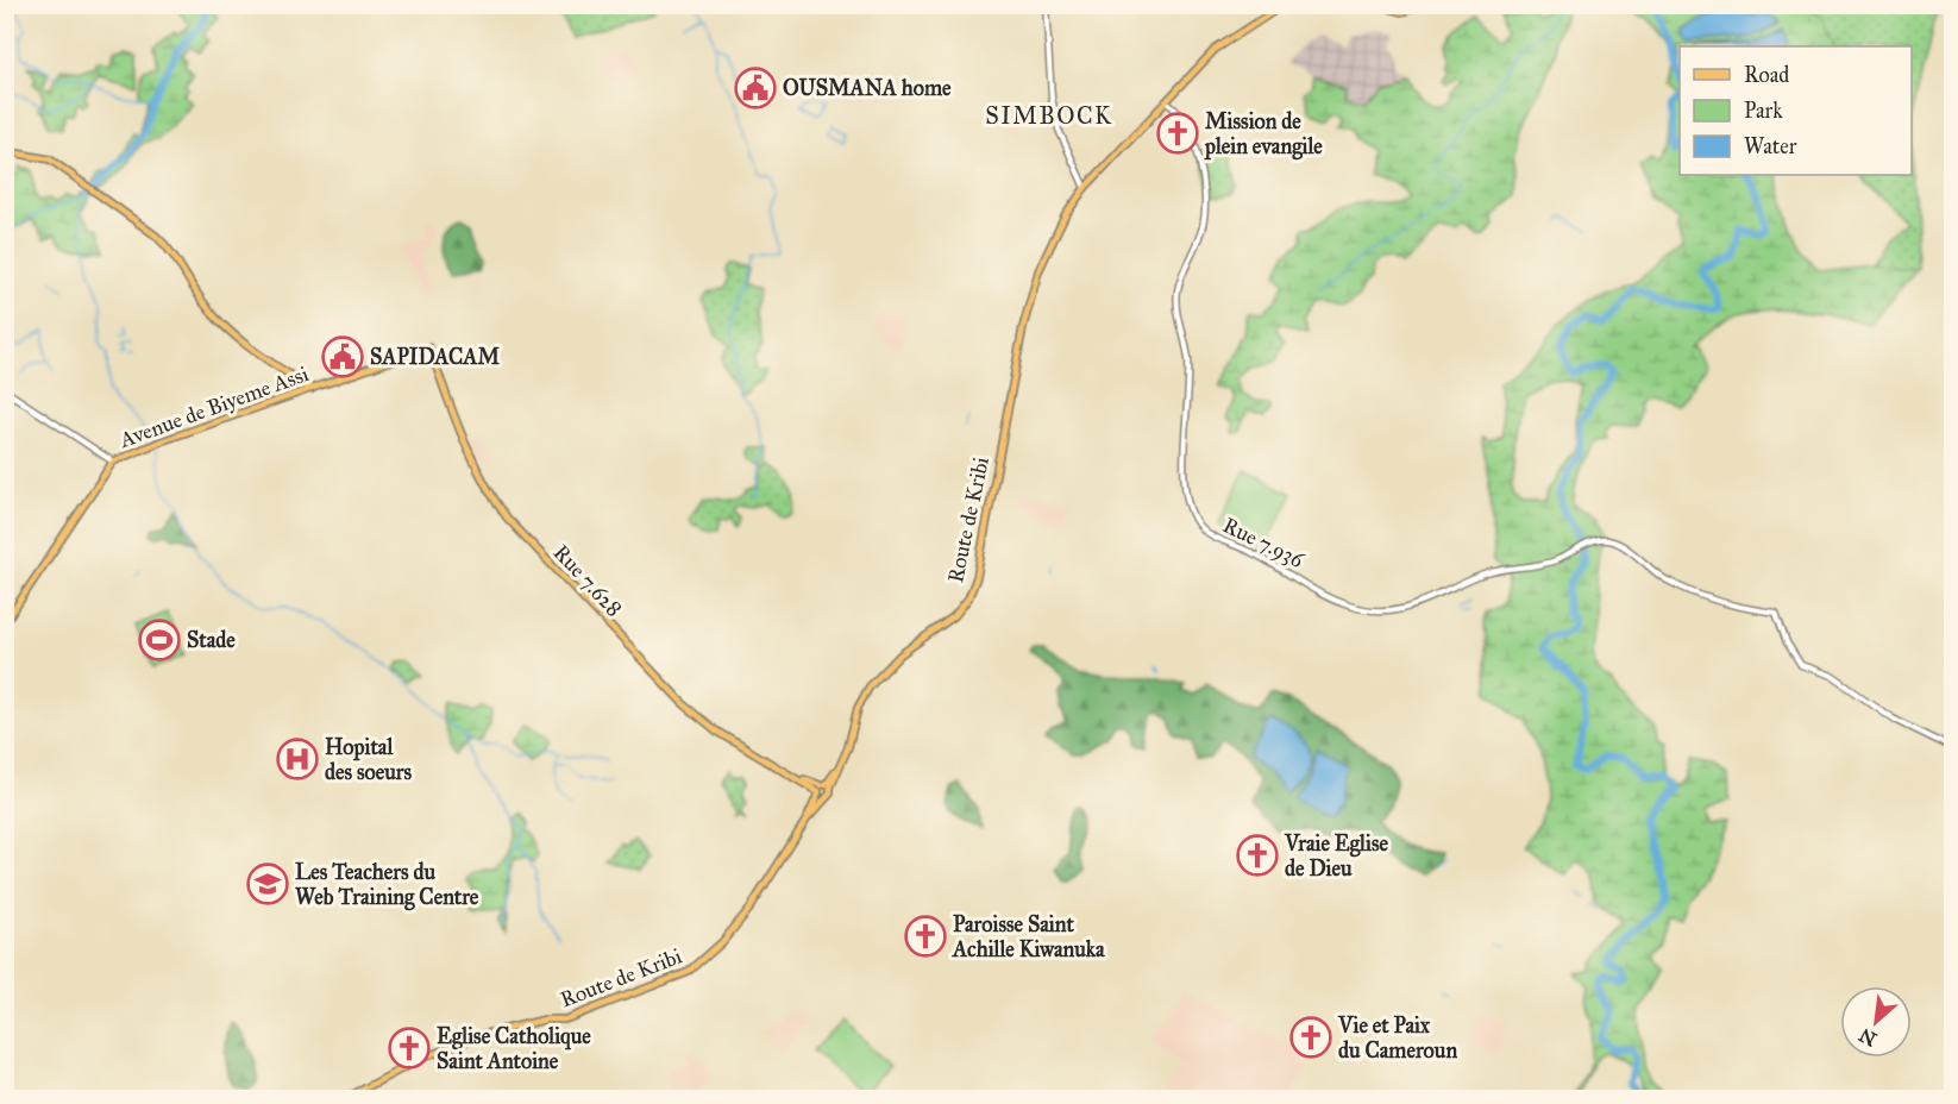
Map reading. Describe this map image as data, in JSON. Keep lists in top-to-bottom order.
{
  "streets": {
    "main road": ["Avenue de Biyeme Assi", "Route de Kribi", "Rue 7.628"],
    "street": ["Rue 7.936"]
  },
  "crossings": [
    ["Avenue de Biyeme Assi", "Rue 7.628"],
    ["Route de Kribi", "Rue 7.936"],
    ["Route de Kribi", "Rue 7.628"]
  ],
  "districts": ["SIMBOCK"],
  "places": {
    "public building": ["OUSMANA home", "SAPIDACAM"],
    "church": [
      "Mission de plein evangile",
      "Vraie Eglise de Dieu",
      "Paroisse Saint Achille Kiwanuka",
      "Vie et Paix du Cameroun",
      "Eglise Catholique Saint Antoine"
    ],
    "sports": ["Stade"],
    "hospital": ["Hopital des soeurs"],
    "school or university": ["Les Teachers du Web Training Centre"]
  },
  "legend": ["Road", "Park", "Water"],
  "north": "bottom left"
}
